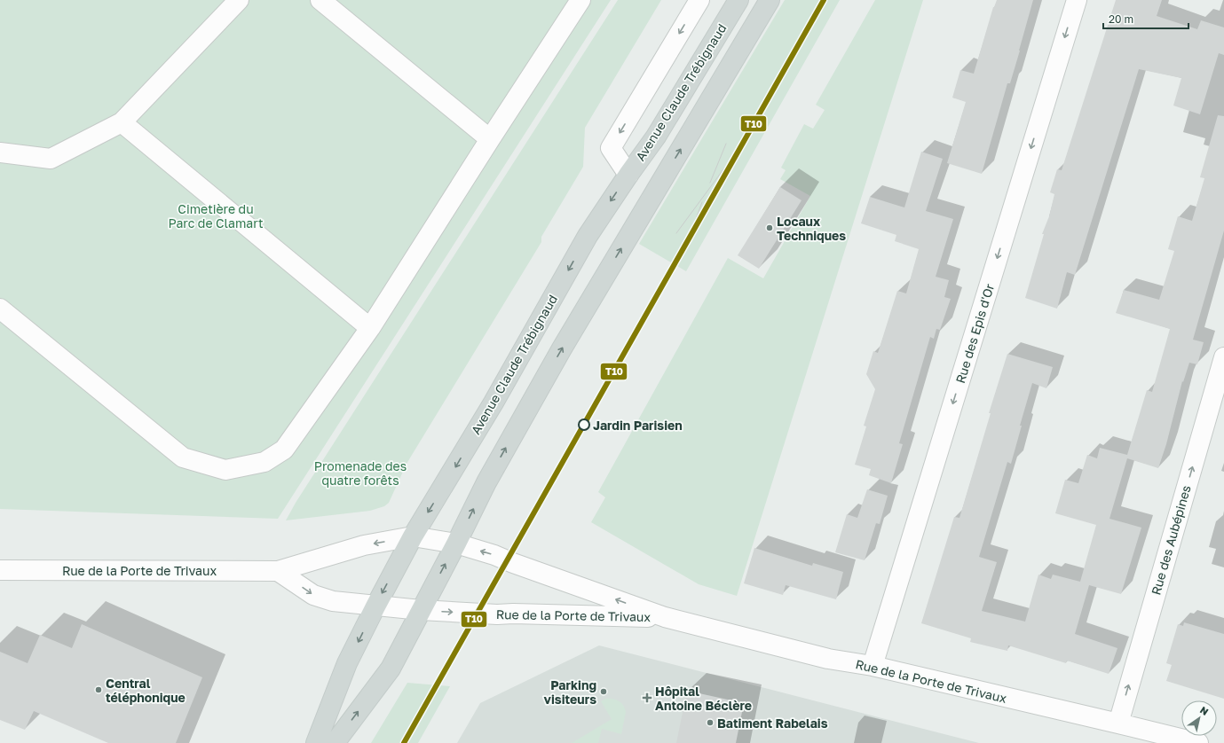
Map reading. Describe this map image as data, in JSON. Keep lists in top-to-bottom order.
{
  "streets": {
    "main road": ["Avenue Claude Trébignaud"],
    "street": ["Rue des Epis d'Or", "Rue des Aubépines", "Rue de la Porte de Trivaux"]
  },
  "crossings": [
    ["Avenue Claude Trébignaud", "Rue de la Porte de Trivaux"],
    ["Rue des Epis d'Or", "Rue de la Porte de Trivaux"],
    ["Rue des Aubépines", "Rue de la Porte de Trivaux"]
  ],
  "one_way": ["Rue des Epis d'Or", "Rue des Aubépines"],
  "parks": ["Cimetière du Parc de Clamart", "Promenade des quatre forêts"],
  "places": {
    "other": [
      "Locaux Techniques",
      "Jardin Parisien",
      "Central téléphonique",
      "Parking visiteurs",
      "Batiment Rabelais"
    ],
    "health": ["Hôpital Antoine Béclère"]
  },
  "lines": ["transit line T10"],
  "scale_bar": "20 m",
  "north": "top right"
}
